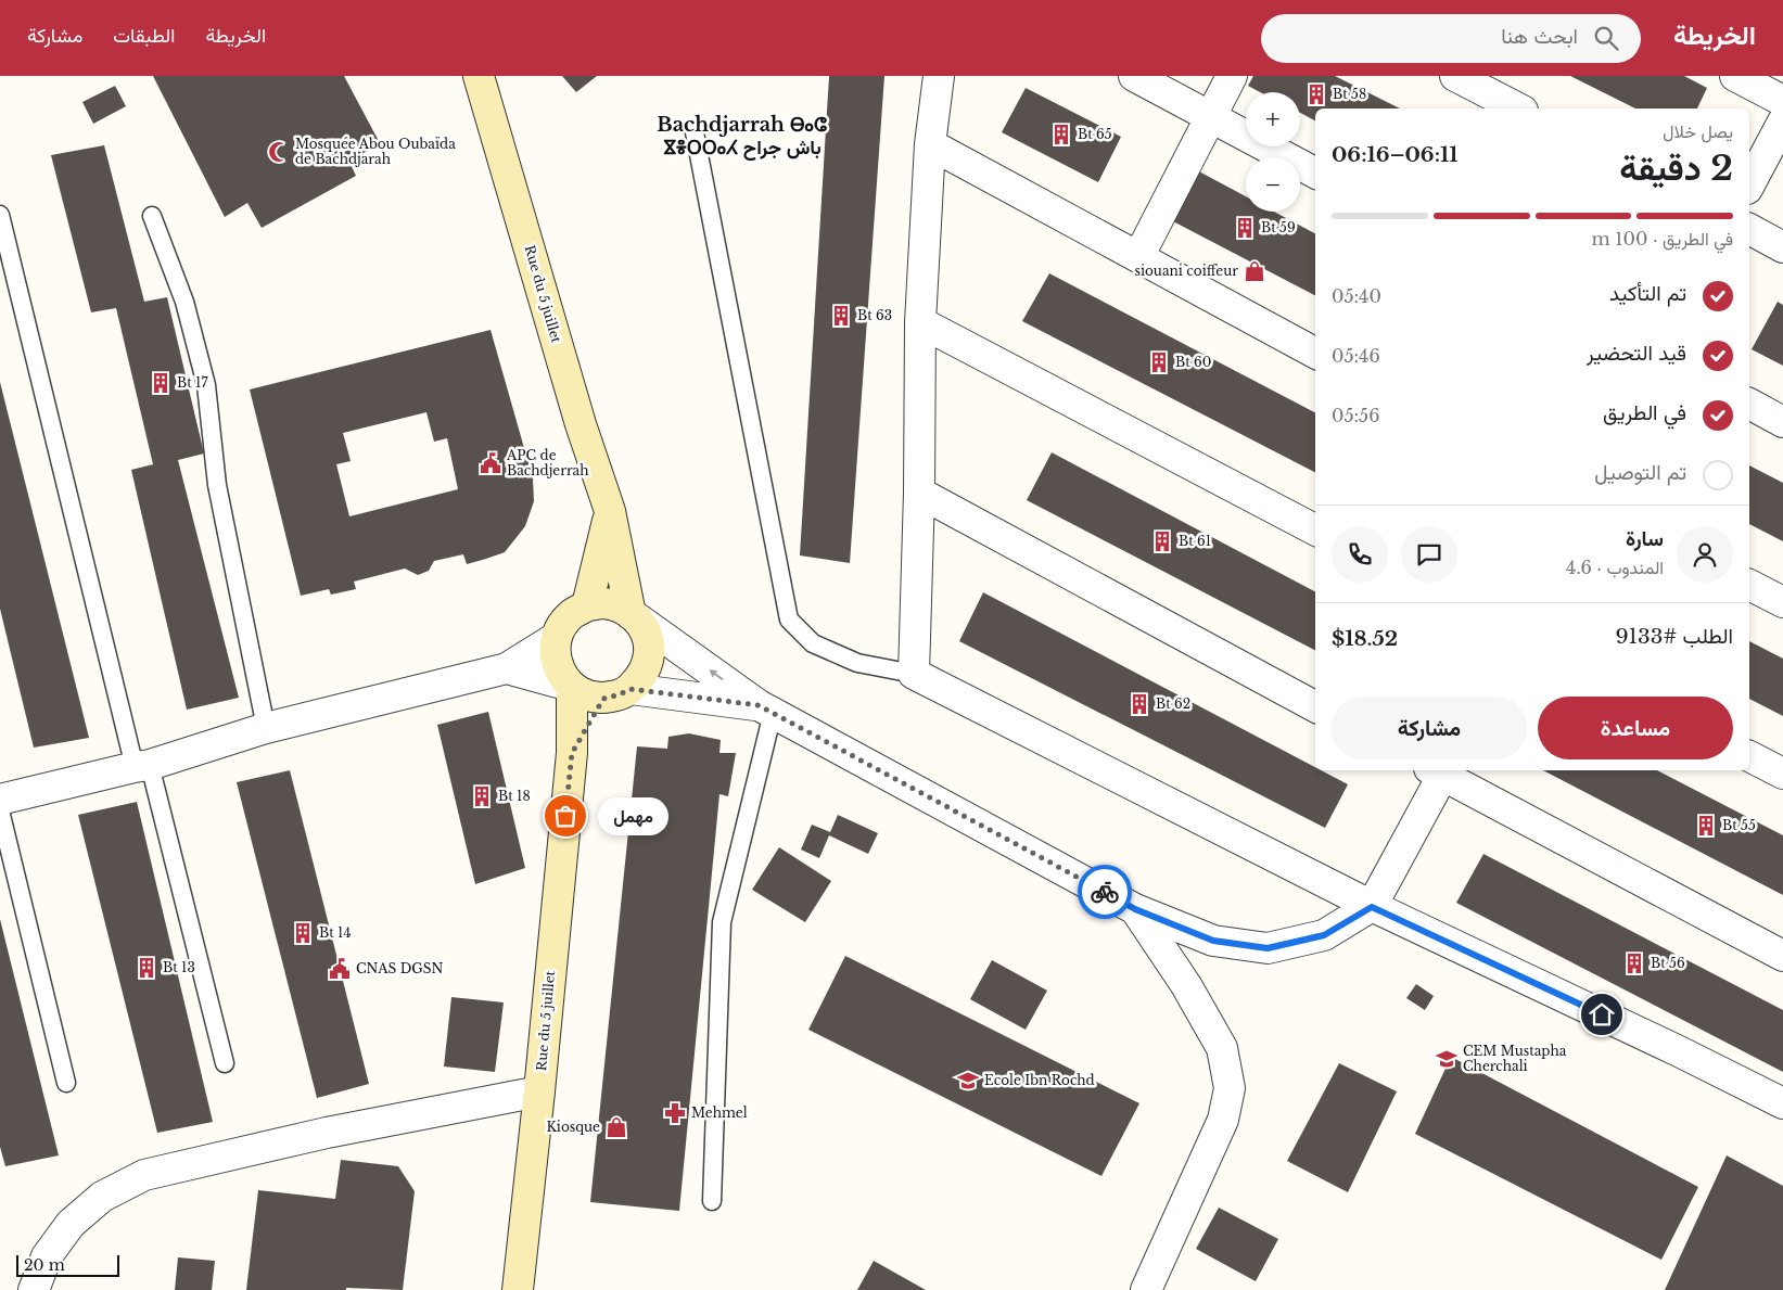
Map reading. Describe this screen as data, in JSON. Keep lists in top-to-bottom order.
{
  "streets": {
    "street": ["Rue du 5 juillet"]
  },
  "districts": ["Bachdjarrah ⴱⴰⵛ ⴵⴻⵔⵔⴰⵃ باش جراح"],
  "places": {
    "building": [
      "Bt 58",
      "Bt 65",
      "Bt 59",
      "Bt 63",
      "Bt 60",
      "Bt 17",
      "Bt 61",
      "Bt 62",
      "Bt 18",
      "Bt 55",
      "Bt 14",
      "Bt 56",
      "Bt 13"
    ],
    "mosque": ["Mosquée Abou Oubaïda de Bachdjarah"],
    "shop": ["siouani coiffeur", "Kiosque"],
    "public building": ["APC de Bachdjerrah", "CNAS DGSN"],
    "other": ["مهمل"],
    "school or university": ["CEM Mustapha Cherchali", "Ecole Ibn Rochd"],
    "pharmacy": ["Mehmel"]
  },
  "scale_bar": "20 m",
  "page": {
    "header": "الخريطة",
    "search": "ابحث هنا",
    "nav": ["الخريطة", "الطبقات", "مشاركة"],
    "map_buttons": ["+", "−"],
    "heading": ["2 دقيقة", "يصل خلال", "06:11–06:16"],
    "panel": [
      "سارة",
      "المندوب · 4.6",
      "الطلب #9133",
      "$18.52"
    ],
    "bar": "في الطريق · 100 m",
    "list": [
      ["تم التأكيد", "05:40"],
      ["قيد التحضير", "05:46"],
      ["في الطريق", "05:56"],
      "تم التوصيل"
    ],
    "buttons": ["مساعدة", "مشاركة"],
    "bubble": "مهمل",
    "scale": "20 m"
  }
}
